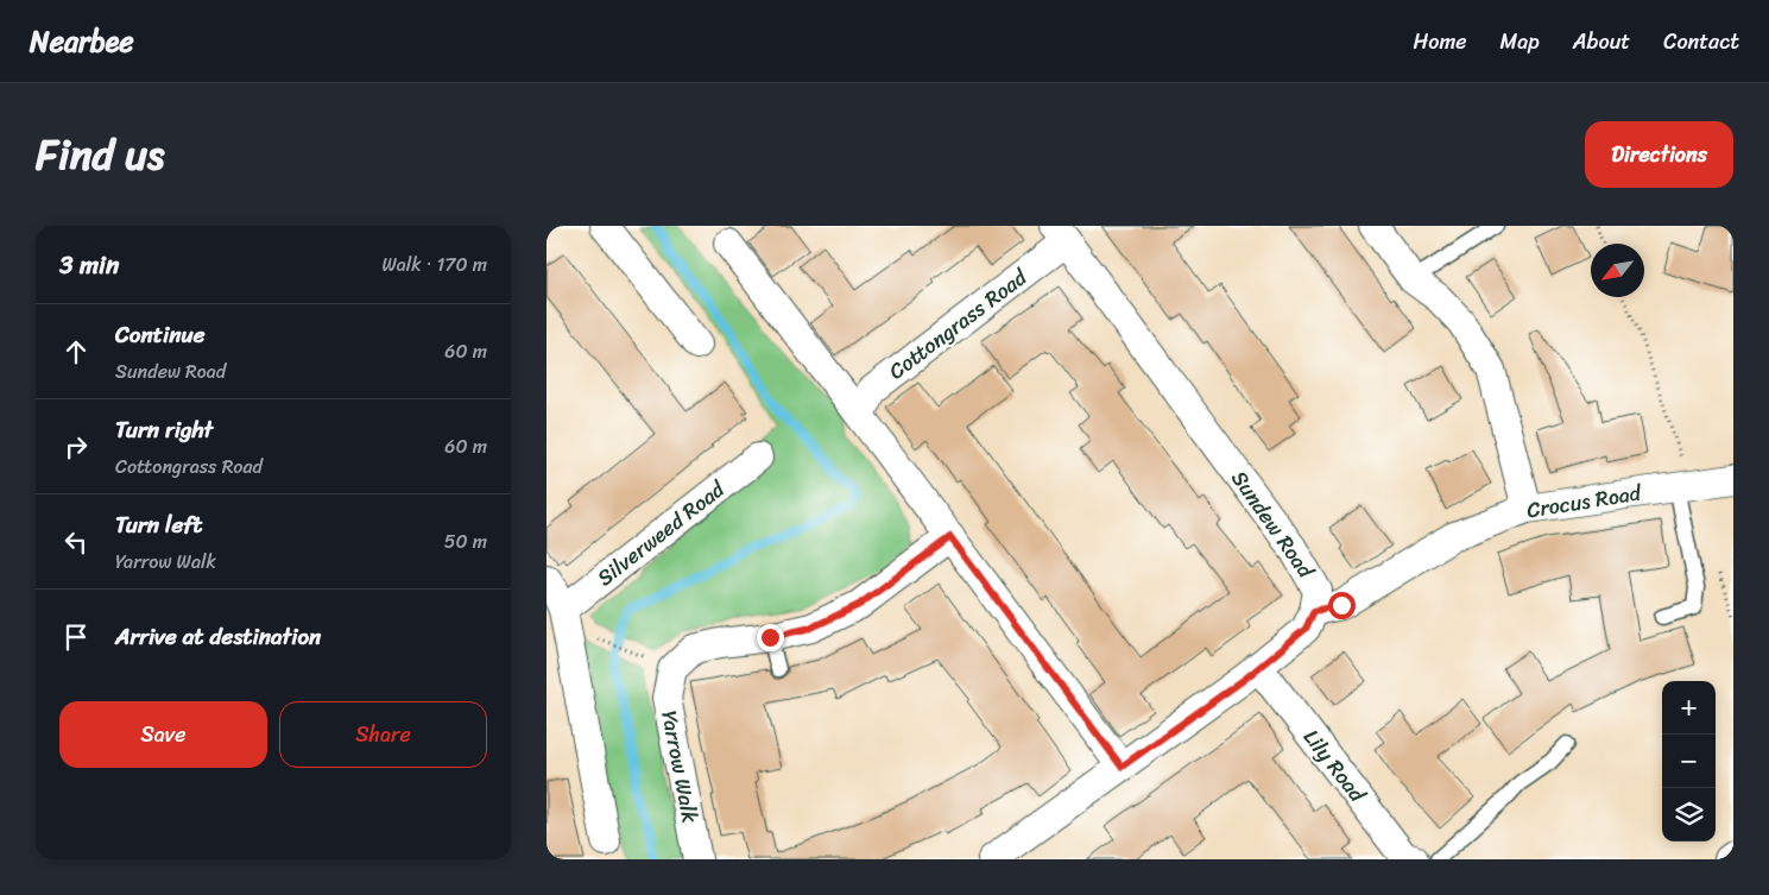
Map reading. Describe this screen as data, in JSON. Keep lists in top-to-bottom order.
{
  "streets": {
    "street": [
      "Cottongrass Road",
      "Crocus Road",
      "Sundew Road",
      "Silverweed Road",
      "Lily Road",
      "Yarrow Walk"
    ]
  },
  "crossings": [
    ["Cottongrass Road", "Sundew Road"],
    ["Crocus Road", "Sundew Road"]
  ],
  "north": "bottom left",
  "page": {
    "header": "Nearbee",
    "nav": [
      "Home",
      "Map",
      "About",
      "Contact"
    ],
    "title": "Find us",
    "buttons": [
      "Directions",
      ["Save", "Share"]
    ],
    "heading": ["3 min", "Walk · 170 m"],
    "list": [
      ["Continue", "Sundew Road", "60 m"],
      ["Turn right", "Cottongrass Road", "60 m"],
      ["Turn left", "Yarrow Walk", "50 m"],
      "Arrive at destination"
    ],
    "map_buttons": ["+", "−"]
  }
}
